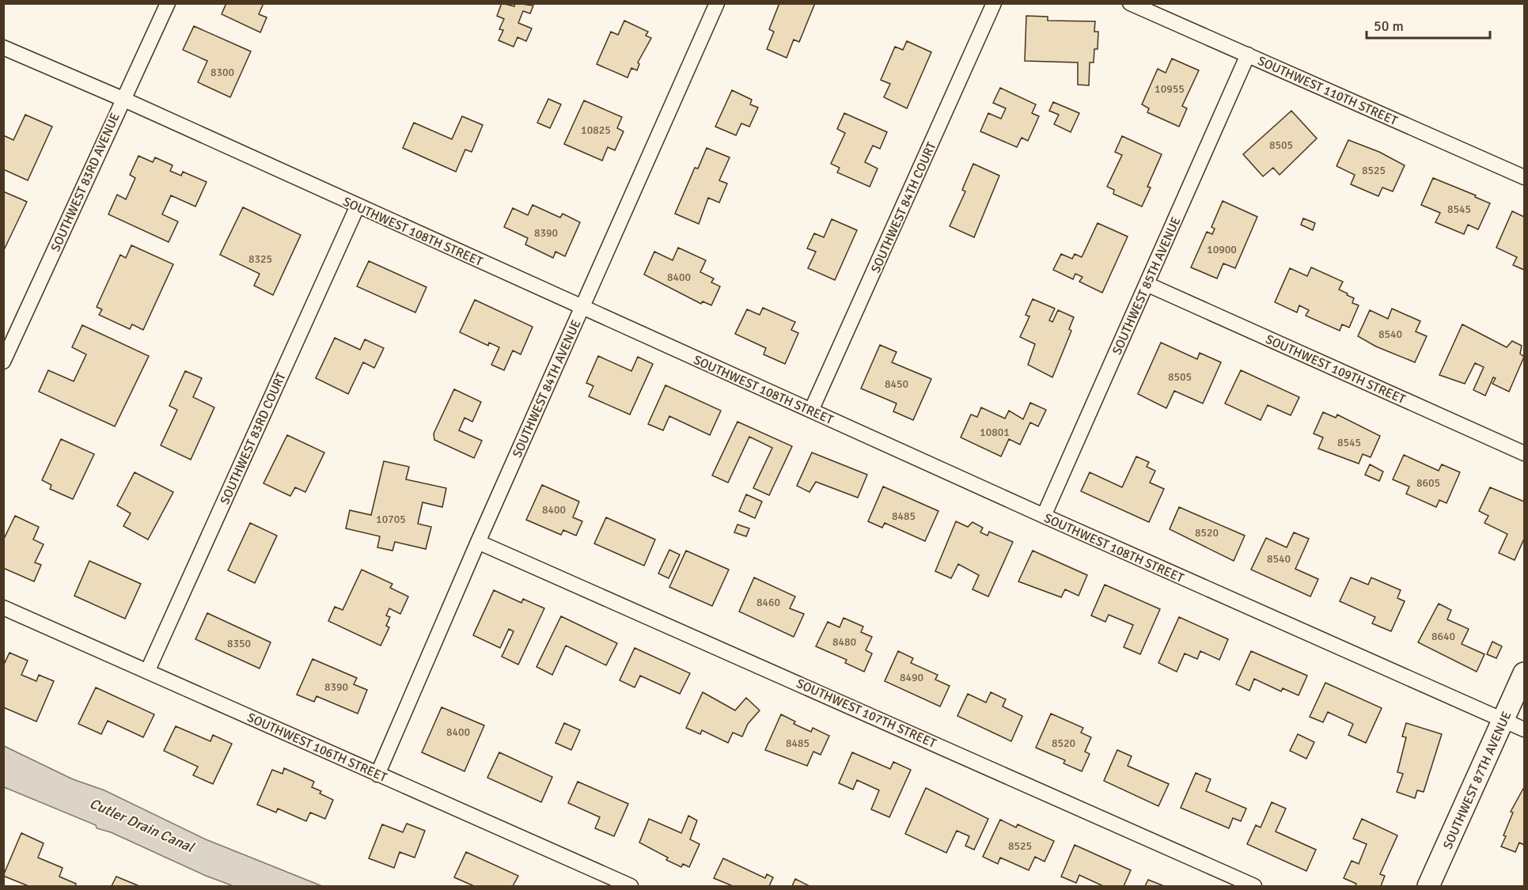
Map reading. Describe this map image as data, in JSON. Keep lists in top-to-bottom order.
{
  "streets": {
    "main road": ["SOUTHWEST 87TH AVENUE"],
    "street": [
      "SOUTHWEST 110TH STREET",
      "SOUTHWEST 83RD AVENUE",
      "SOUTHWEST 84TH COURT",
      "SOUTHWEST 108TH STREET",
      "SOUTHWEST 85TH AVENUE",
      "SOUTHWEST 109TH STREET",
      "SOUTHWEST 84TH AVENUE",
      "SOUTHWEST 83RD COURT",
      "SOUTHWEST 107TH STREET",
      "SOUTHWEST 106TH STREET"
    ]
  },
  "crossings": [
    ["SOUTHWEST 110TH STREET", "SOUTHWEST 85TH AVENUE"],
    ["SOUTHWEST 83RD AVENUE", "SOUTHWEST 108TH STREET"],
    ["SOUTHWEST 84TH COURT", "SOUTHWEST 108TH STREET"],
    ["SOUTHWEST 108TH STREET", "SOUTHWEST 85TH AVENUE"],
    ["SOUTHWEST 108TH STREET", "SOUTHWEST 84TH AVENUE"],
    ["SOUTHWEST 108TH STREET", "SOUTHWEST 83RD COURT"],
    ["SOUTHWEST 108TH STREET", "SOUTHWEST 87TH AVENUE"],
    ["SOUTHWEST 85TH AVENUE", "SOUTHWEST 109TH STREET"],
    ["SOUTHWEST 84TH AVENUE", "SOUTHWEST 107TH STREET"],
    ["SOUTHWEST 84TH AVENUE", "SOUTHWEST 106TH STREET"],
    ["SOUTHWEST 83RD COURT", "SOUTHWEST 106TH STREET"]
  ],
  "water": ["Cutler Drain Canal"],
  "house_numbers": [
    "8300",
    "10955",
    "10825",
    "8505",
    "8525",
    "8545",
    "8390",
    "10900",
    "8325",
    "8400",
    "8540",
    "8505",
    "8450",
    "10801",
    "8545",
    "8605",
    "8400",
    "8485",
    "10705",
    "8520",
    "8540",
    "8460",
    "8640",
    "8480",
    "8350",
    "8490",
    "8390",
    "8400",
    "8485",
    "8520",
    "8525"
  ],
  "scale_bar": "50 m"
}
